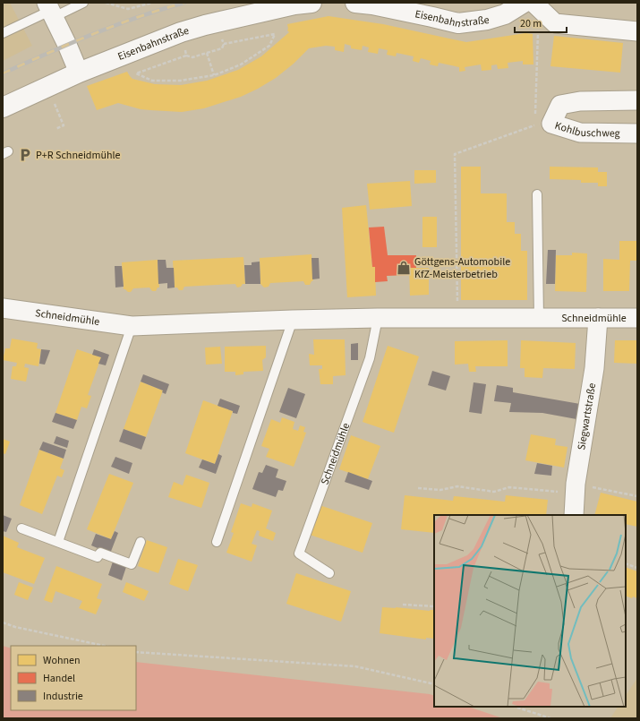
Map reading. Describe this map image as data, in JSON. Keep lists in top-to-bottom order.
{
  "streets": {
    "main road": ["Eisenbahnstraße"],
    "street": ["Kohlbuschweg", "Schneidmühle", "Siegwartstraße"]
  },
  "crossings": [
    ["Schneidmühle", "Siegwartstraße"]
  ],
  "places": {
    "parking": ["P+R Schneidmühle"],
    "shop": ["Göttgens-Automobile KfZ-Meisterbetrieb"]
  },
  "legend": ["Wohnen", "Handel", "Industrie"],
  "scale_bar": "20 m"
}
